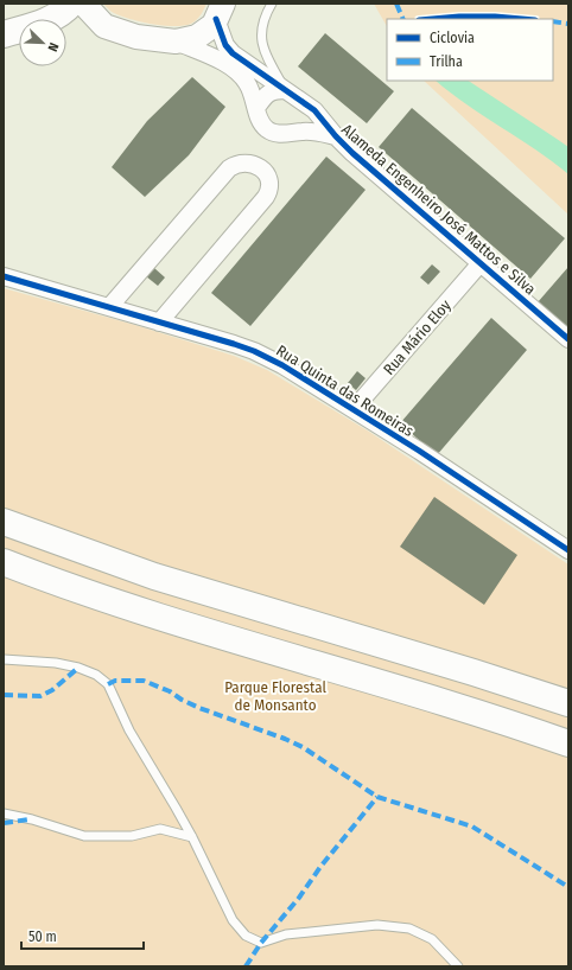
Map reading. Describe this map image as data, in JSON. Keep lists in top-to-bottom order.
{
  "streets": {
    "street": ["Alameda Engenheiro José Mattos e Silva", "Rua Mário Eloy", "Rua Quinta das Romeiras"]
  },
  "crossings": [
    ["Alameda Engenheiro José Mattos e Silva", "Rua Mário Eloy"],
    ["Rua Mário Eloy", "Rua Quinta das Romeiras"]
  ],
  "parks": ["Parque Florestal de Monsanto"],
  "legend": ["Ciclovia", "Trilha"],
  "scale_bar": "50 m",
  "north": "bottom right"
}
